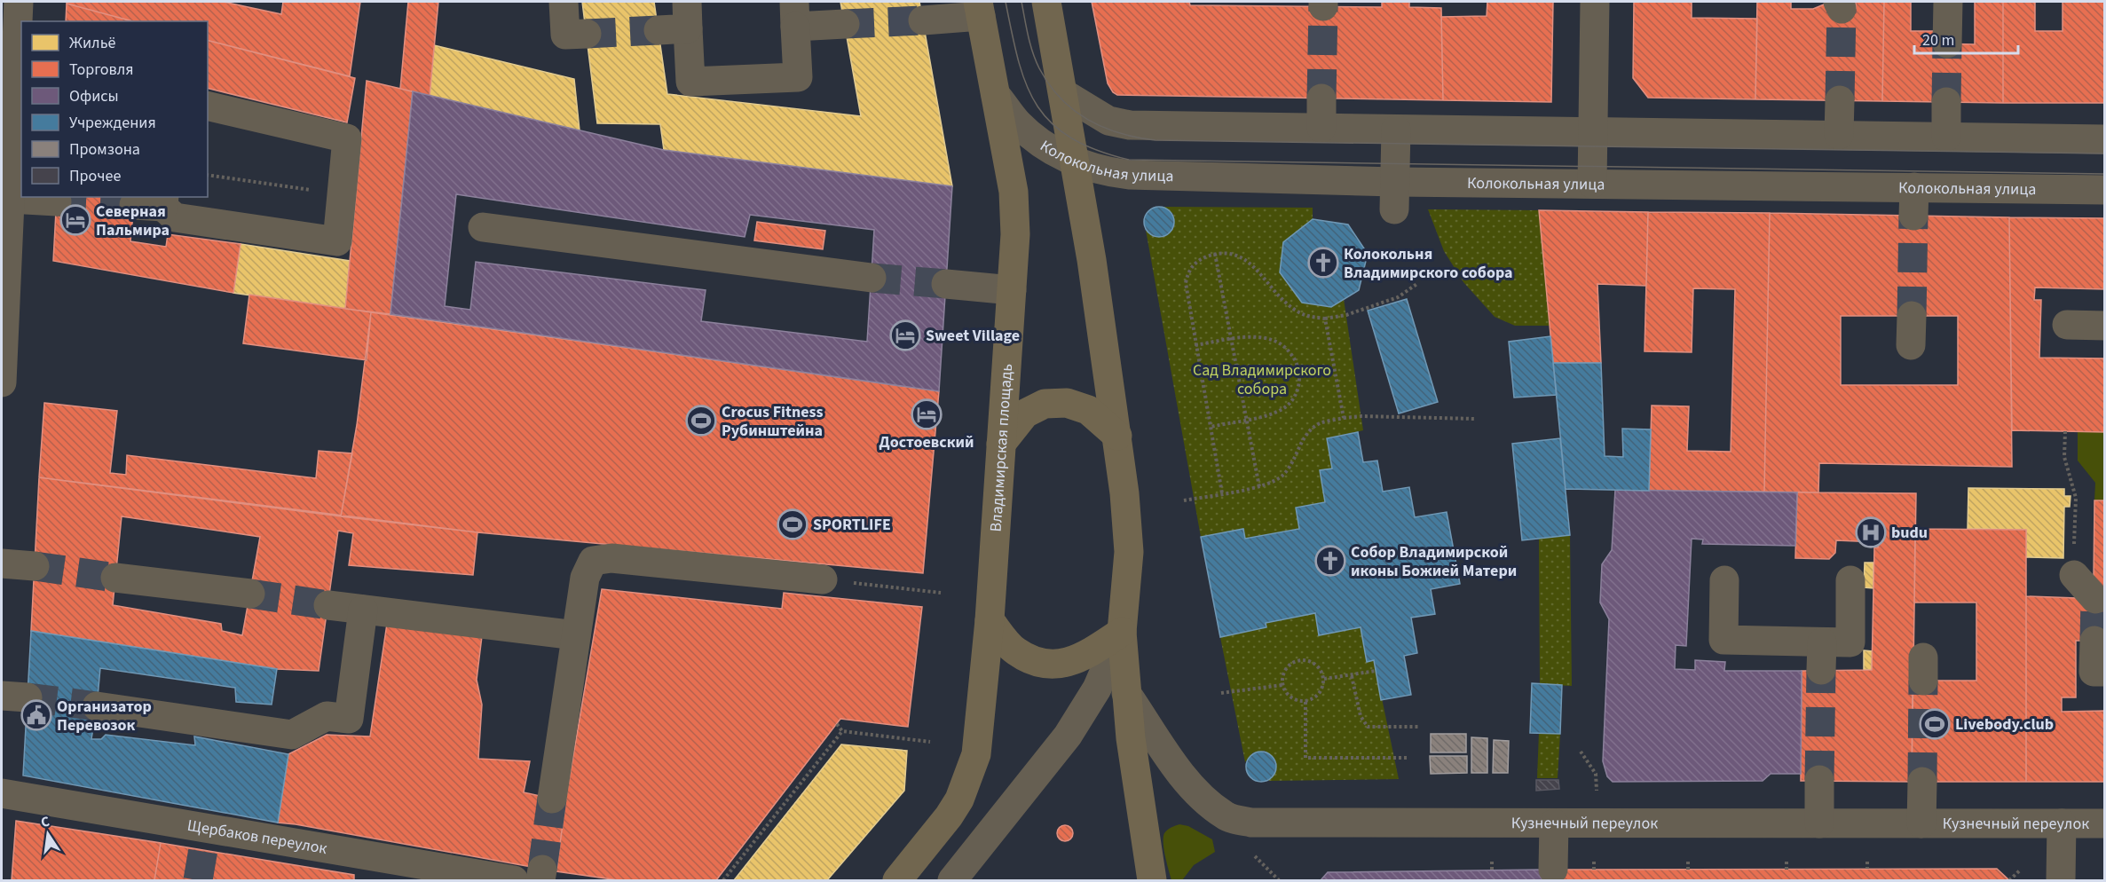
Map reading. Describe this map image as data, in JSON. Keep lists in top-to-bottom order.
{
  "streets": {
    "main road": ["Владимирская площадь"],
    "street": ["Колокольная улица", "Кузнечный переулок", "Щербаков переулок"]
  },
  "crossings": [
    ["Колокольная улица", "Владимирская площадь"]
  ],
  "parks": ["Сад Владимирского собора"],
  "places": {
    "hotel": ["Северная Пальмира", "Sweet Village", "Достоевский"],
    "church": ["Колокольня Владимирского собора", "Собор Владимирской иконы Божией Матери"],
    "sports": ["Crocus Fitness Рубинштейна", "SPORTLIFE", "Livebody.club"],
    "hospital": ["budu"],
    "public building": ["Организатор Перевозок"]
  },
  "legend": [
    "Жильё",
    "Торговля",
    "Офисы",
    "Учреждения",
    "Промзона",
    "Прочее"
  ],
  "scale_bar": "20 m",
  "north": "top"
}
